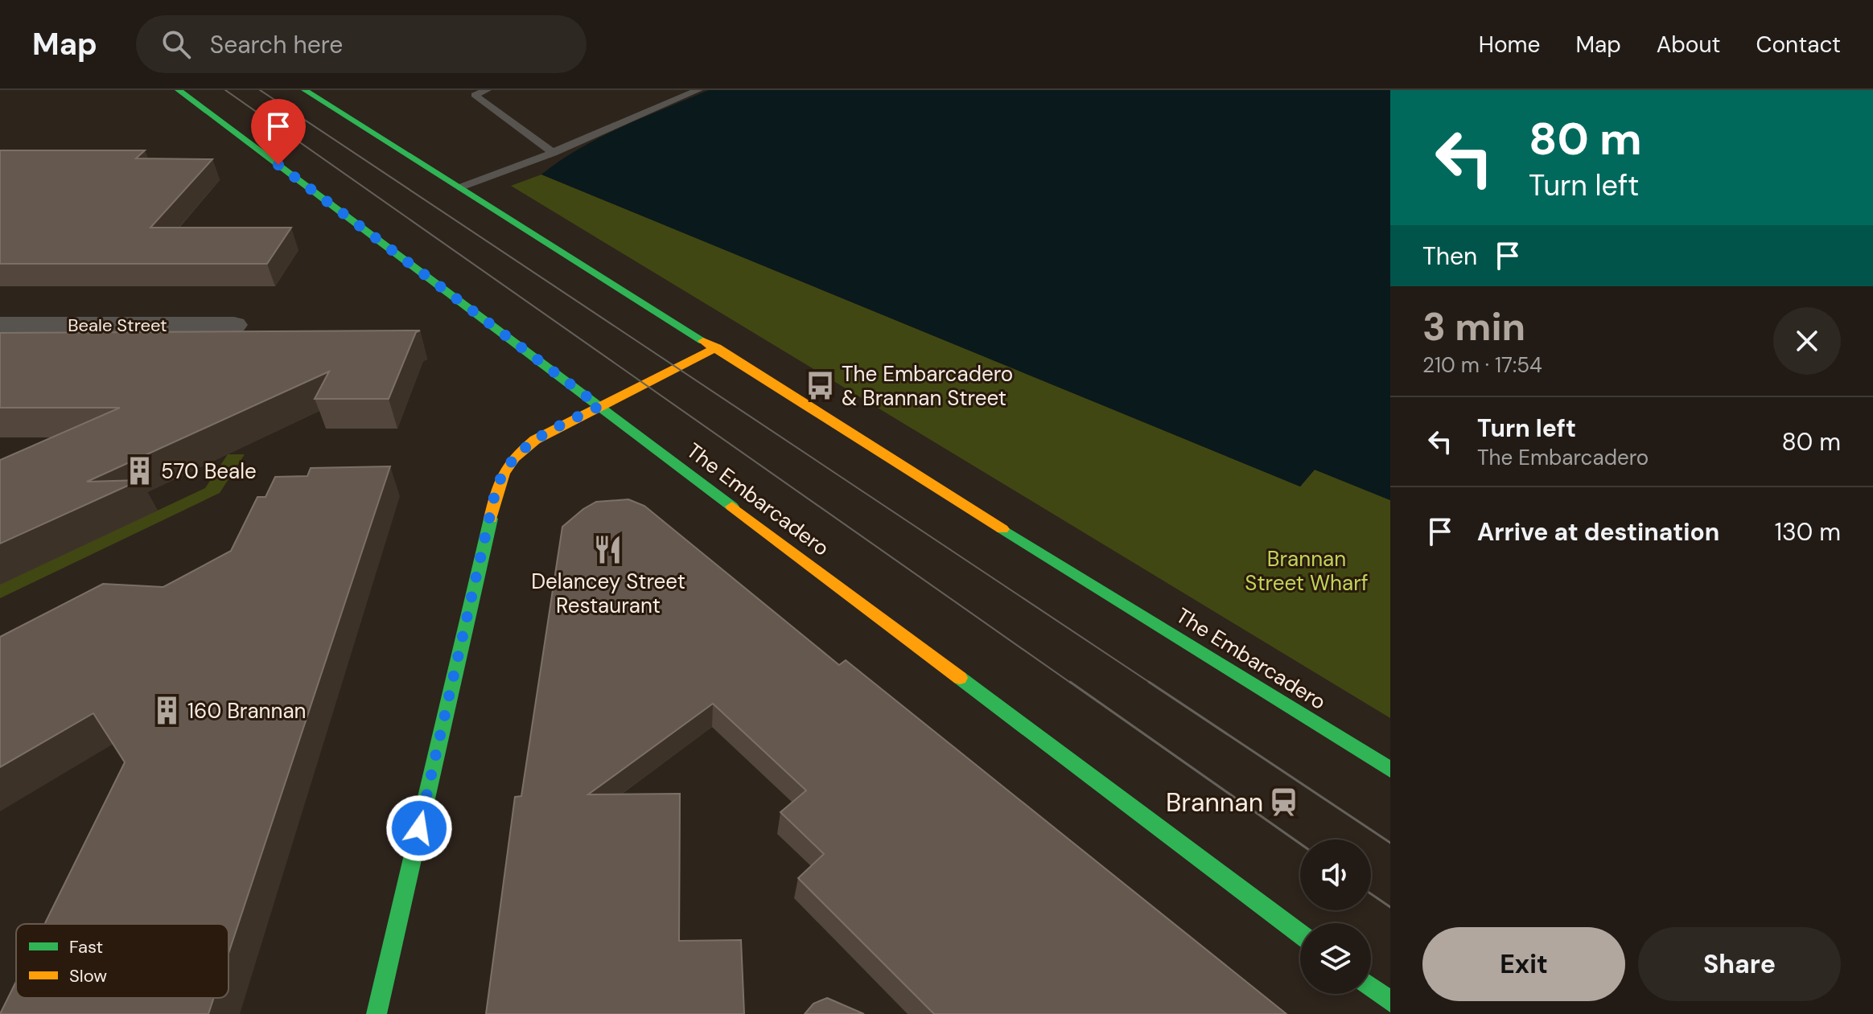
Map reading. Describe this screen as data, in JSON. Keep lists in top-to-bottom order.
{
  "streets": {
    "main road": ["The Embarcadero"],
    "street": ["Beale Street"]
  },
  "parks": ["Brannan Street Wharf"],
  "places": {
    "bus stop": ["The Embarcadero & Brannan Street"],
    "building": ["570 Beale", "160 Brannan"],
    "restaurant": ["Delancey Street Restaurant"],
    "station": ["Brannan"]
  },
  "legend": ["Fast", "Slow"],
  "page": {
    "header": "Map",
    "search": "Search here",
    "nav": [
      "Home",
      "Map",
      "About",
      "Contact"
    ],
    "turn": ["80 m", "Turn left"],
    "then": "Then",
    "heading": ["3 min", "210 m · 17:54"],
    "list": [
      {
        "name": "Turn left",
        "note": "The Embarcadero",
        "value": "80 m"
      },
      {
        "name": "Arrive at destination",
        "value": "130 m"
      }
    ],
    "buttons": ["Exit", "Share"]
  }
}
